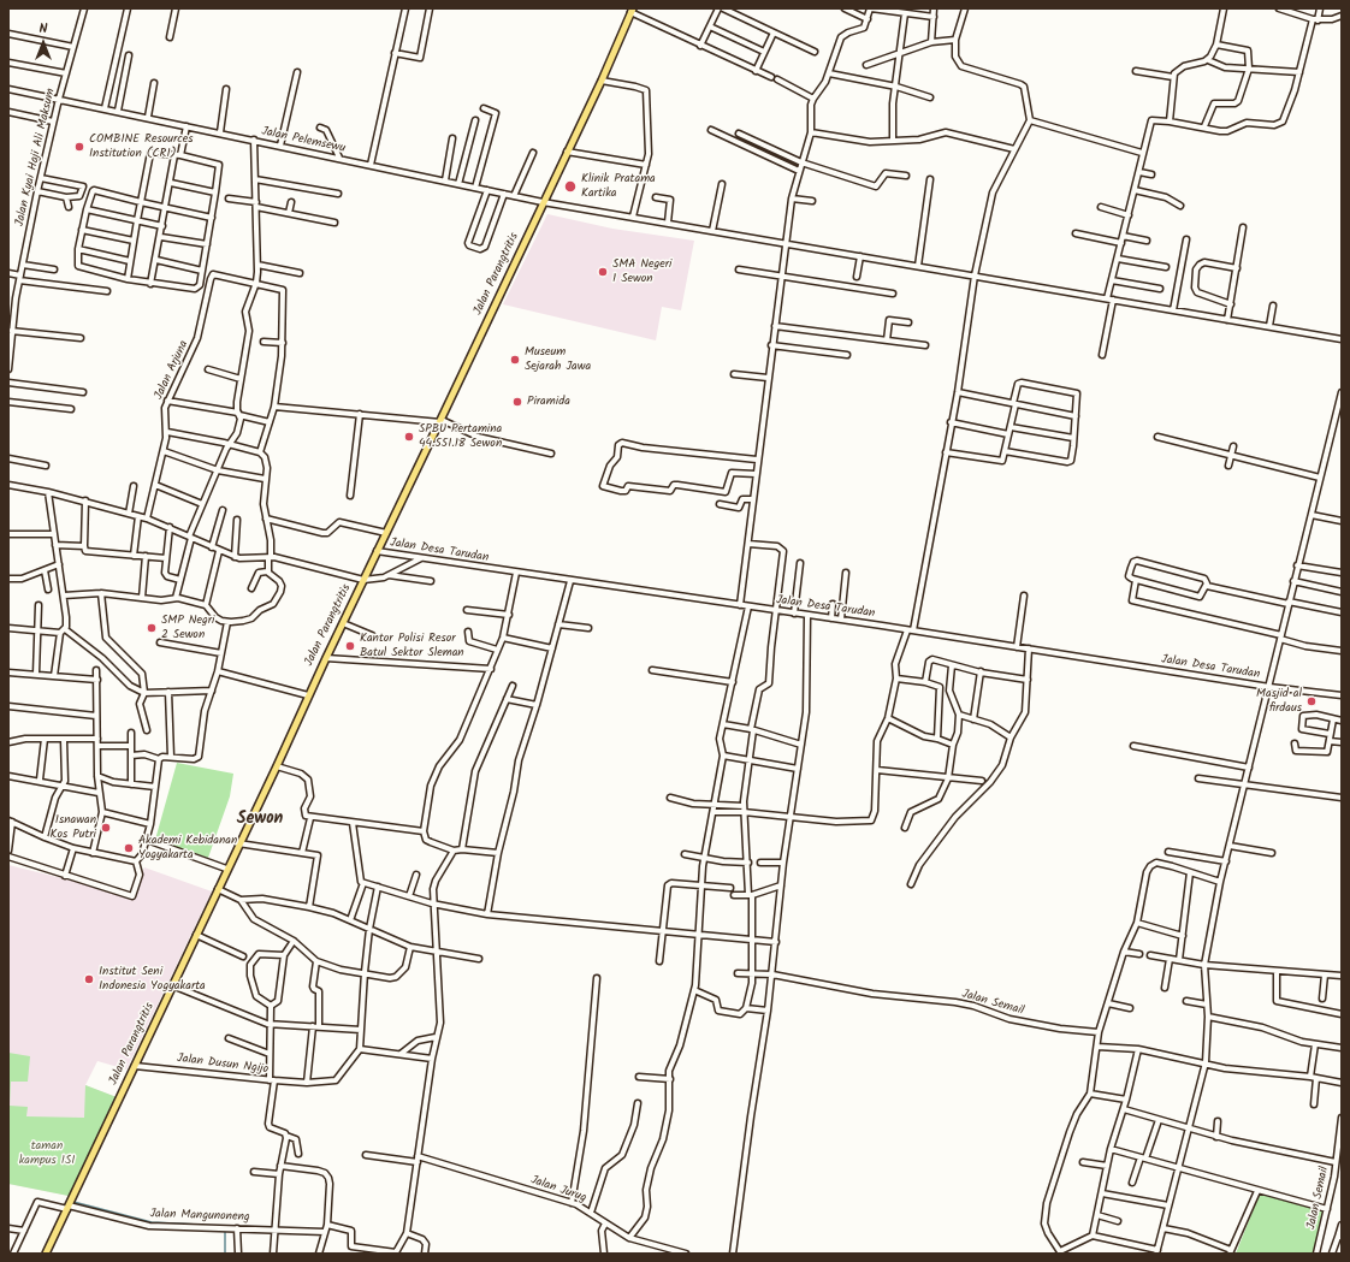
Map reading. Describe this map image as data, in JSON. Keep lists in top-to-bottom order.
{
  "streets": {
    "main road": ["Jalan Parangtritis"],
    "street": [
      "Jalan Pelemsewu",
      "Jalan Kyai Haji Ali Maksum",
      "Jalan Arjuna",
      "Jalan Desa Tarudan",
      "Jalan Semail",
      "Jalan Dusun Ngijo",
      "Jalan Jurug",
      "Jalan Mangunoneng"
    ]
  },
  "crossings": [
    ["Jalan Pelemsewu", "Jalan Kyai Haji Ali Maksum"],
    ["Jalan Pelemsewu", "Jalan Parangtritis"],
    ["Jalan Parangtritis", "Jalan Desa Tarudan"],
    ["Jalan Parangtritis", "Jalan Dusun Ngijo"],
    ["Jalan Parangtritis", "Jalan Mangunoneng"]
  ],
  "districts": ["Sewon"],
  "parks": ["taman kampus ISI"],
  "places": [
    "COMBINE Resources Institution (CRI)",
    "Klinik Pratama Kartika",
    "SMA Negeri 1 Sewon",
    "Museum Sejarah Jawa",
    "Piramida",
    "SPBU Pertamina 44.551.18 Sewon",
    "SMP Negri 2 Sewon",
    "Kantor Polisi Resor Batul Sektor Sleman",
    "Masjid al firdaus",
    "Isnawan Kos Putri",
    "Akademi Kebidanan Yogyakarta",
    "Institut Seni Indonesia Yogyakarta"
  ],
  "north": "top"
}
